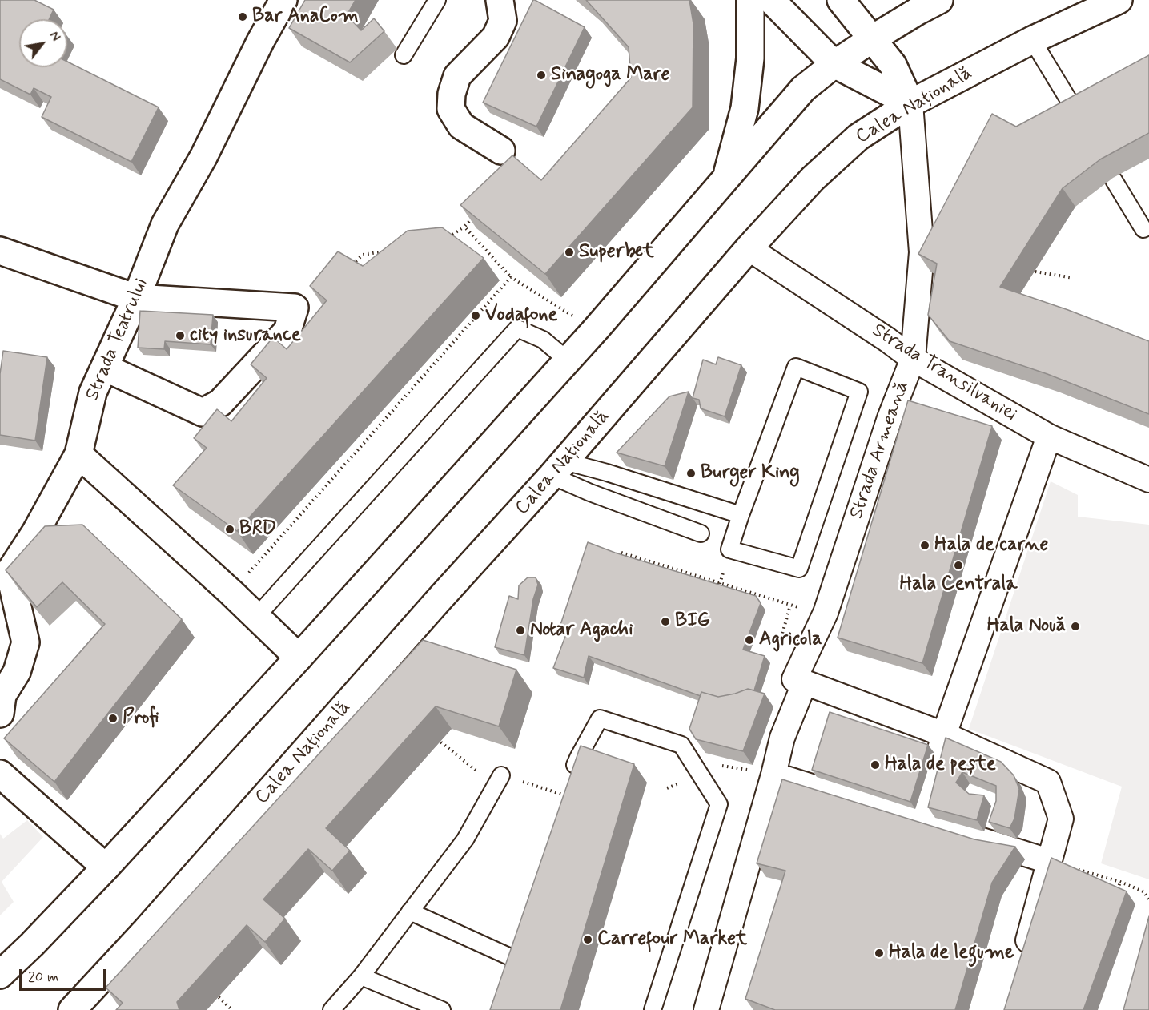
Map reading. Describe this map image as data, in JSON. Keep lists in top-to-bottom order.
{
  "streets": {
    "main road": ["Calea Națională", "Strada Teatrului"],
    "street": ["Strada Transilvaniei", "Strada Armeană"]
  },
  "crossings": [
    ["Calea Națională", "Strada Transilvaniei"],
    ["Calea Națională", "Strada Armeană"],
    ["Strada Transilvaniei", "Strada Armeană"]
  ],
  "places": [
    "Bar AnaCom",
    "Sinagoga Mare",
    "Superbet",
    "Vodafone",
    "city insurance",
    "Burger King",
    "BRD",
    "Hala de carne",
    "Hala Centrala",
    "BIG",
    "Hala Nouă",
    "Notar Agachi",
    "Agricola",
    "Profi",
    "Hala de pește",
    "Carrefour Market",
    "Hala de legume"
  ],
  "scale_bar": "20 m",
  "north": "top right"
}
